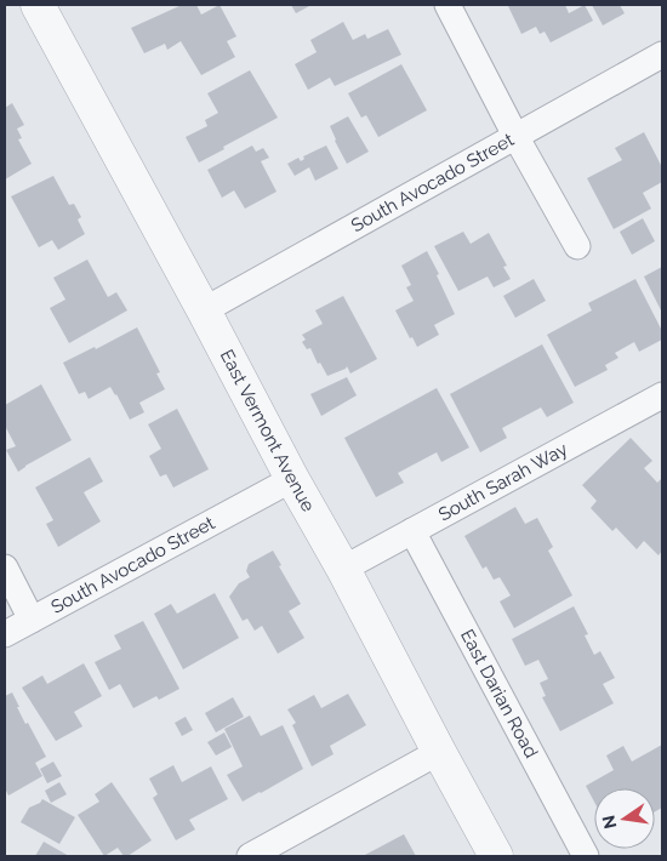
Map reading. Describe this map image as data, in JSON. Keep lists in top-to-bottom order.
{
  "streets": {
    "street": [
      "South Avocado Street",
      "East Vermont Avenue",
      "South Sarah Way",
      "East Darian Road"
    ]
  },
  "crossings": [
    ["South Avocado Street", "East Vermont Avenue"],
    ["East Vermont Avenue", "South Sarah Way"],
    ["South Sarah Way", "East Darian Road"]
  ],
  "north": "left"
}
